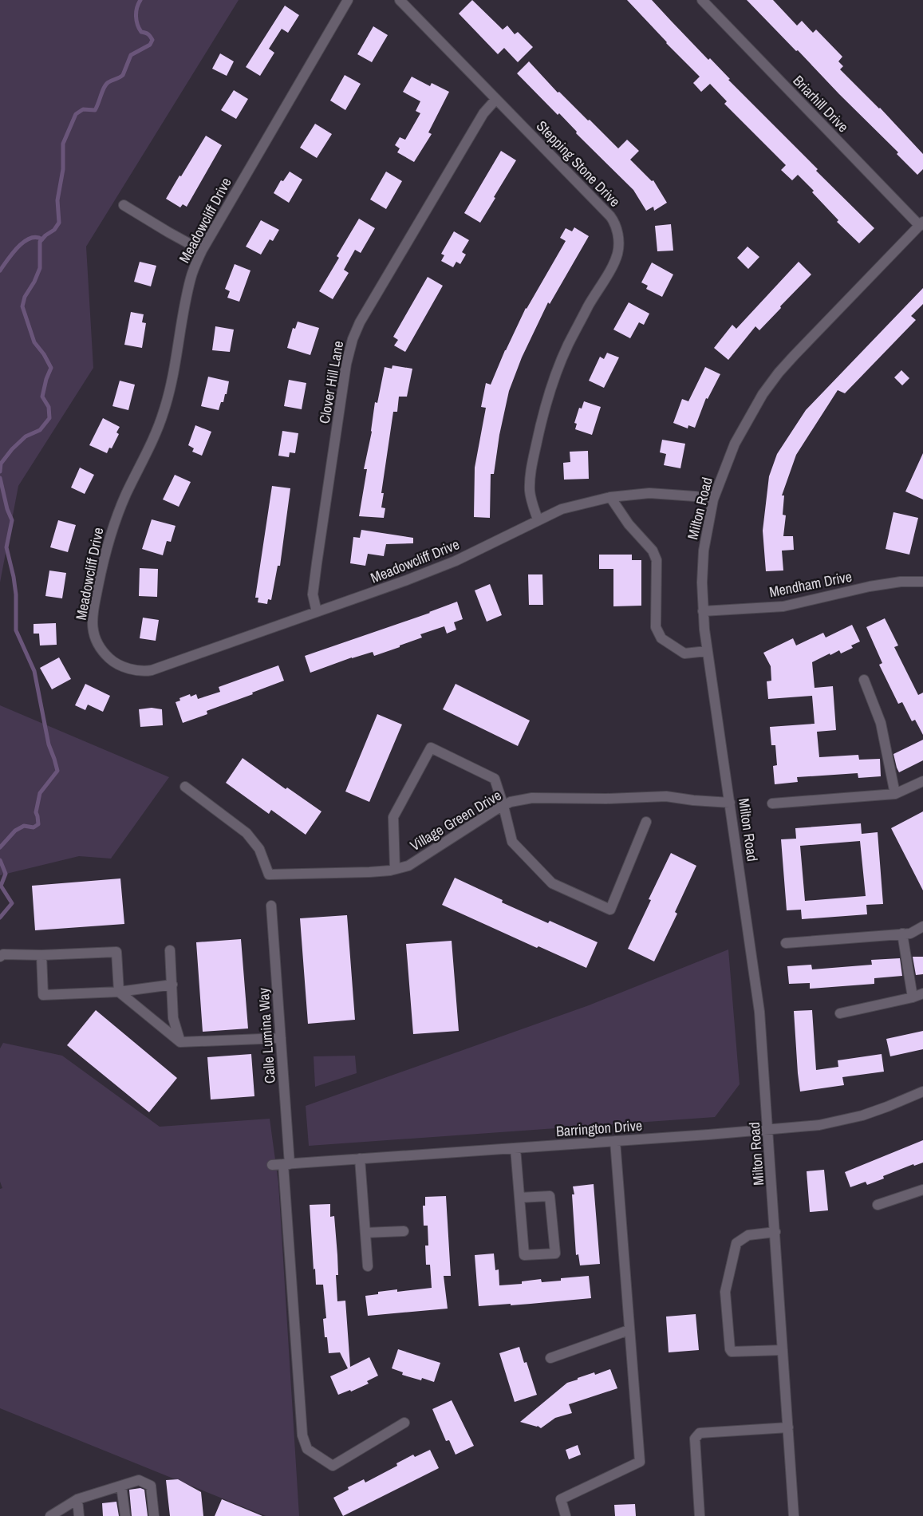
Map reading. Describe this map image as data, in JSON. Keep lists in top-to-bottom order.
{
  "streets": {
    "street": [
      "Briarhill Drive",
      "Stepping Stone Drive",
      "Meadowcliff Drive",
      "Clover Hill Lane",
      "Milton Road",
      "Mendham Drive",
      "Village Green Drive",
      "Calle Lumina Way",
      "Barrington Drive"
    ]
  },
  "crossings": [
    ["Briarhill Drive", "Milton Road"],
    ["Stepping Stone Drive", "Meadowcliff Drive"],
    ["Stepping Stone Drive", "Clover Hill Lane"],
    ["Meadowcliff Drive", "Clover Hill Lane"],
    ["Meadowcliff Drive", "Milton Road"],
    ["Milton Road", "Mendham Drive"],
    ["Milton Road", "Village Green Drive"],
    ["Milton Road", "Barrington Drive"],
    ["Calle Lumina Way", "Barrington Drive"]
  ]
}
